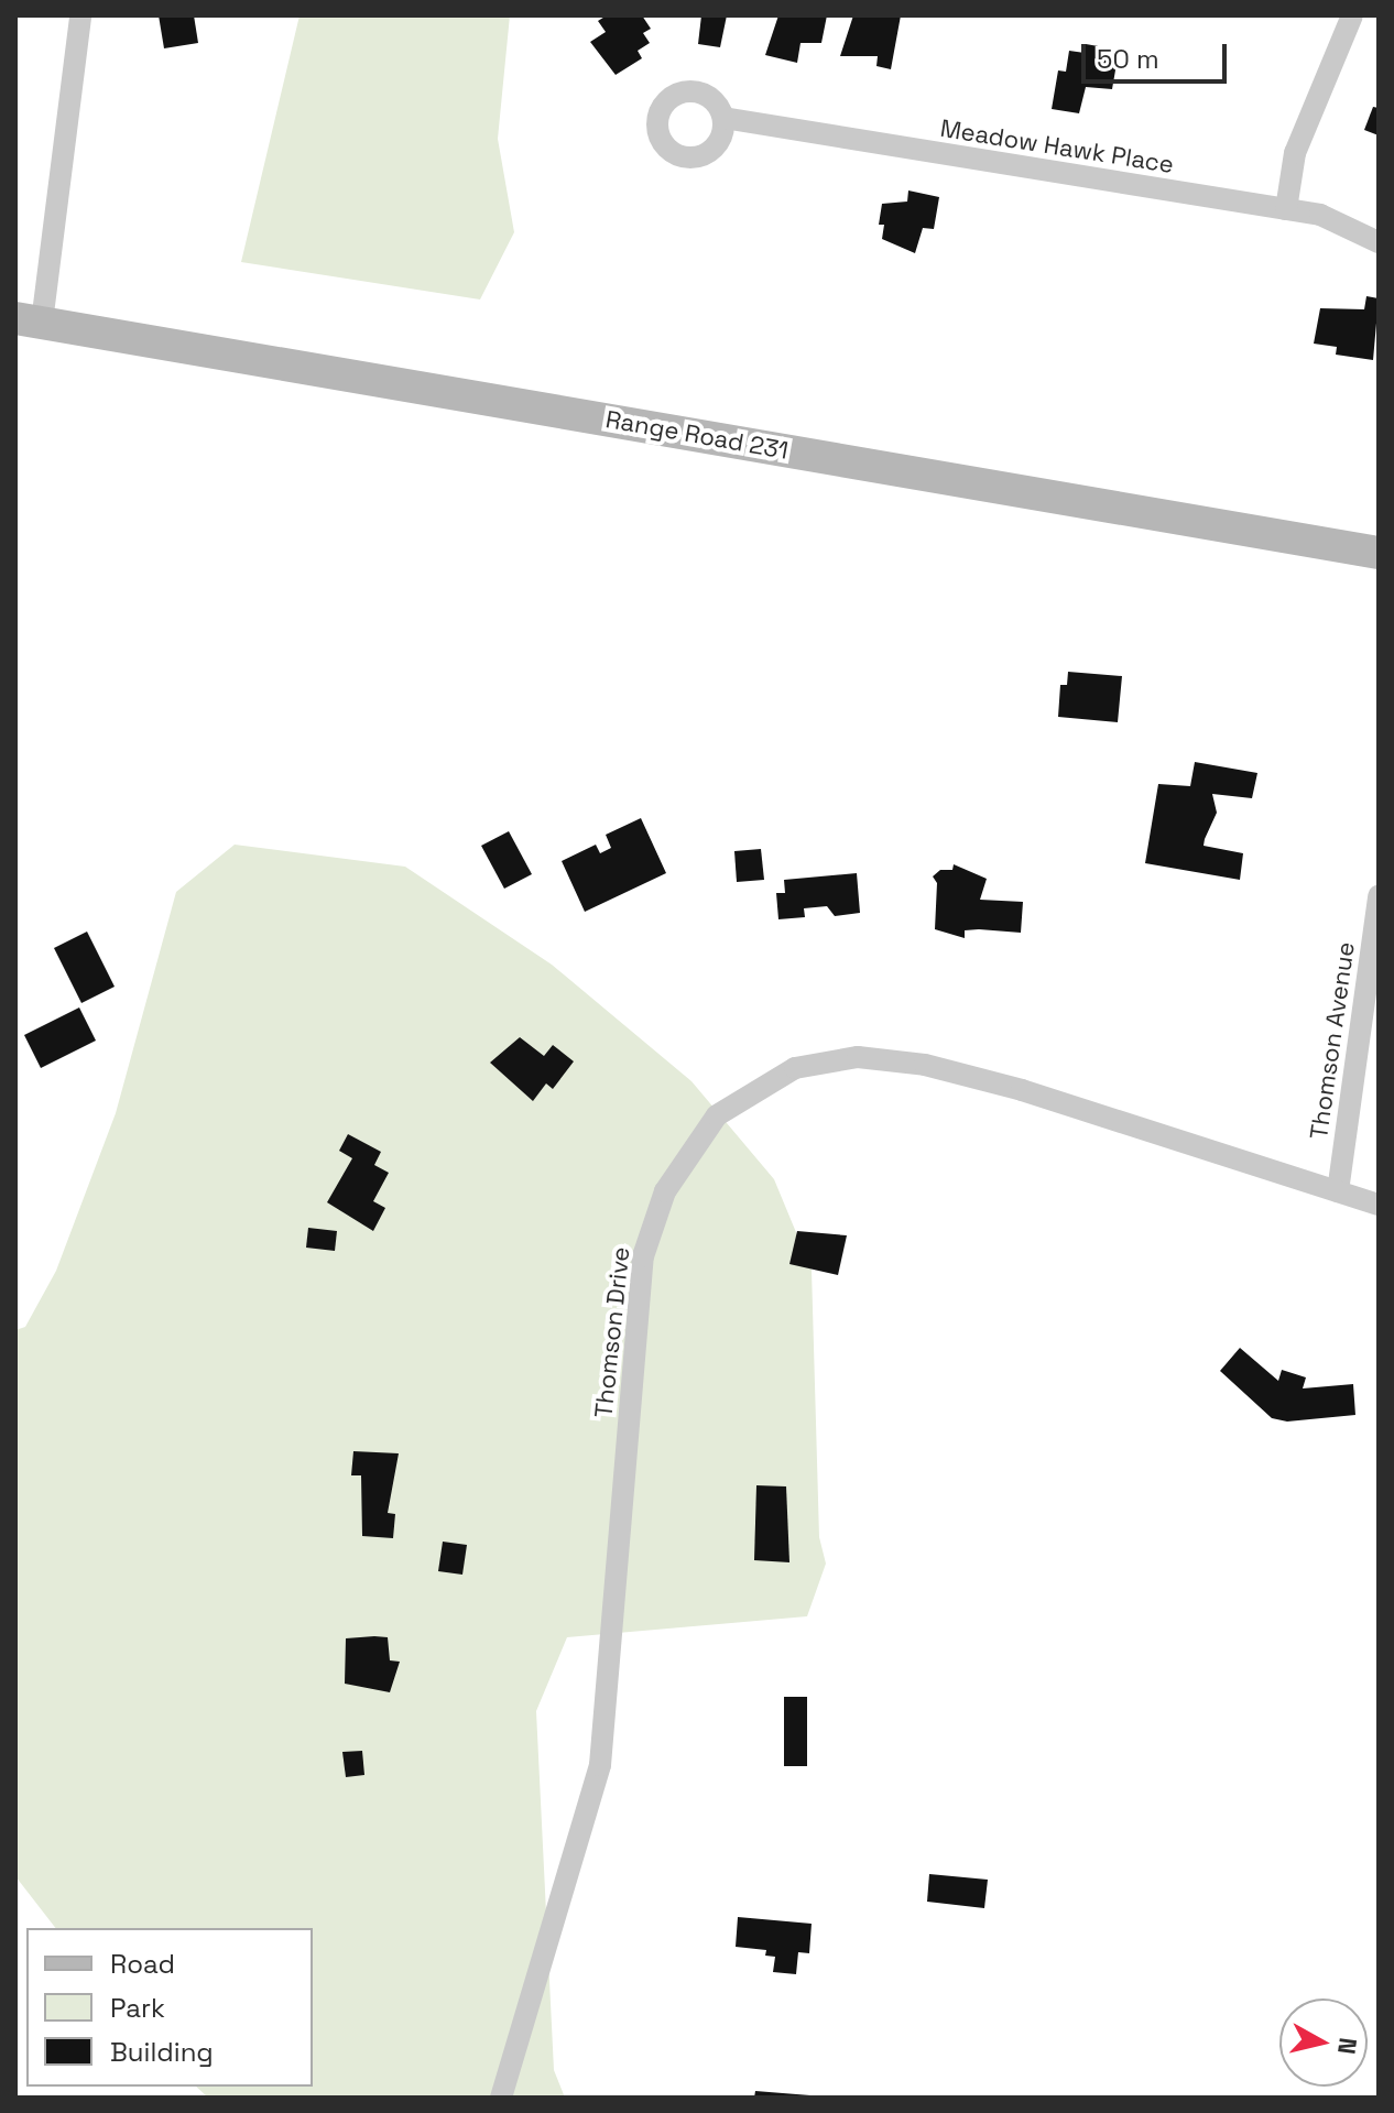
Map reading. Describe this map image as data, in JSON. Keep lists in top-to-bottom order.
{
  "streets": {
    "street": [
      "Meadow Hawk Place",
      "Range Road 231",
      "Thomson Avenue",
      "Thomson Drive"
    ]
  },
  "crossings": [
    ["Thomson Avenue", "Thomson Drive"]
  ],
  "legend": ["Road", "Park", "Building"],
  "scale_bar": "50 m",
  "north": "right"
}
